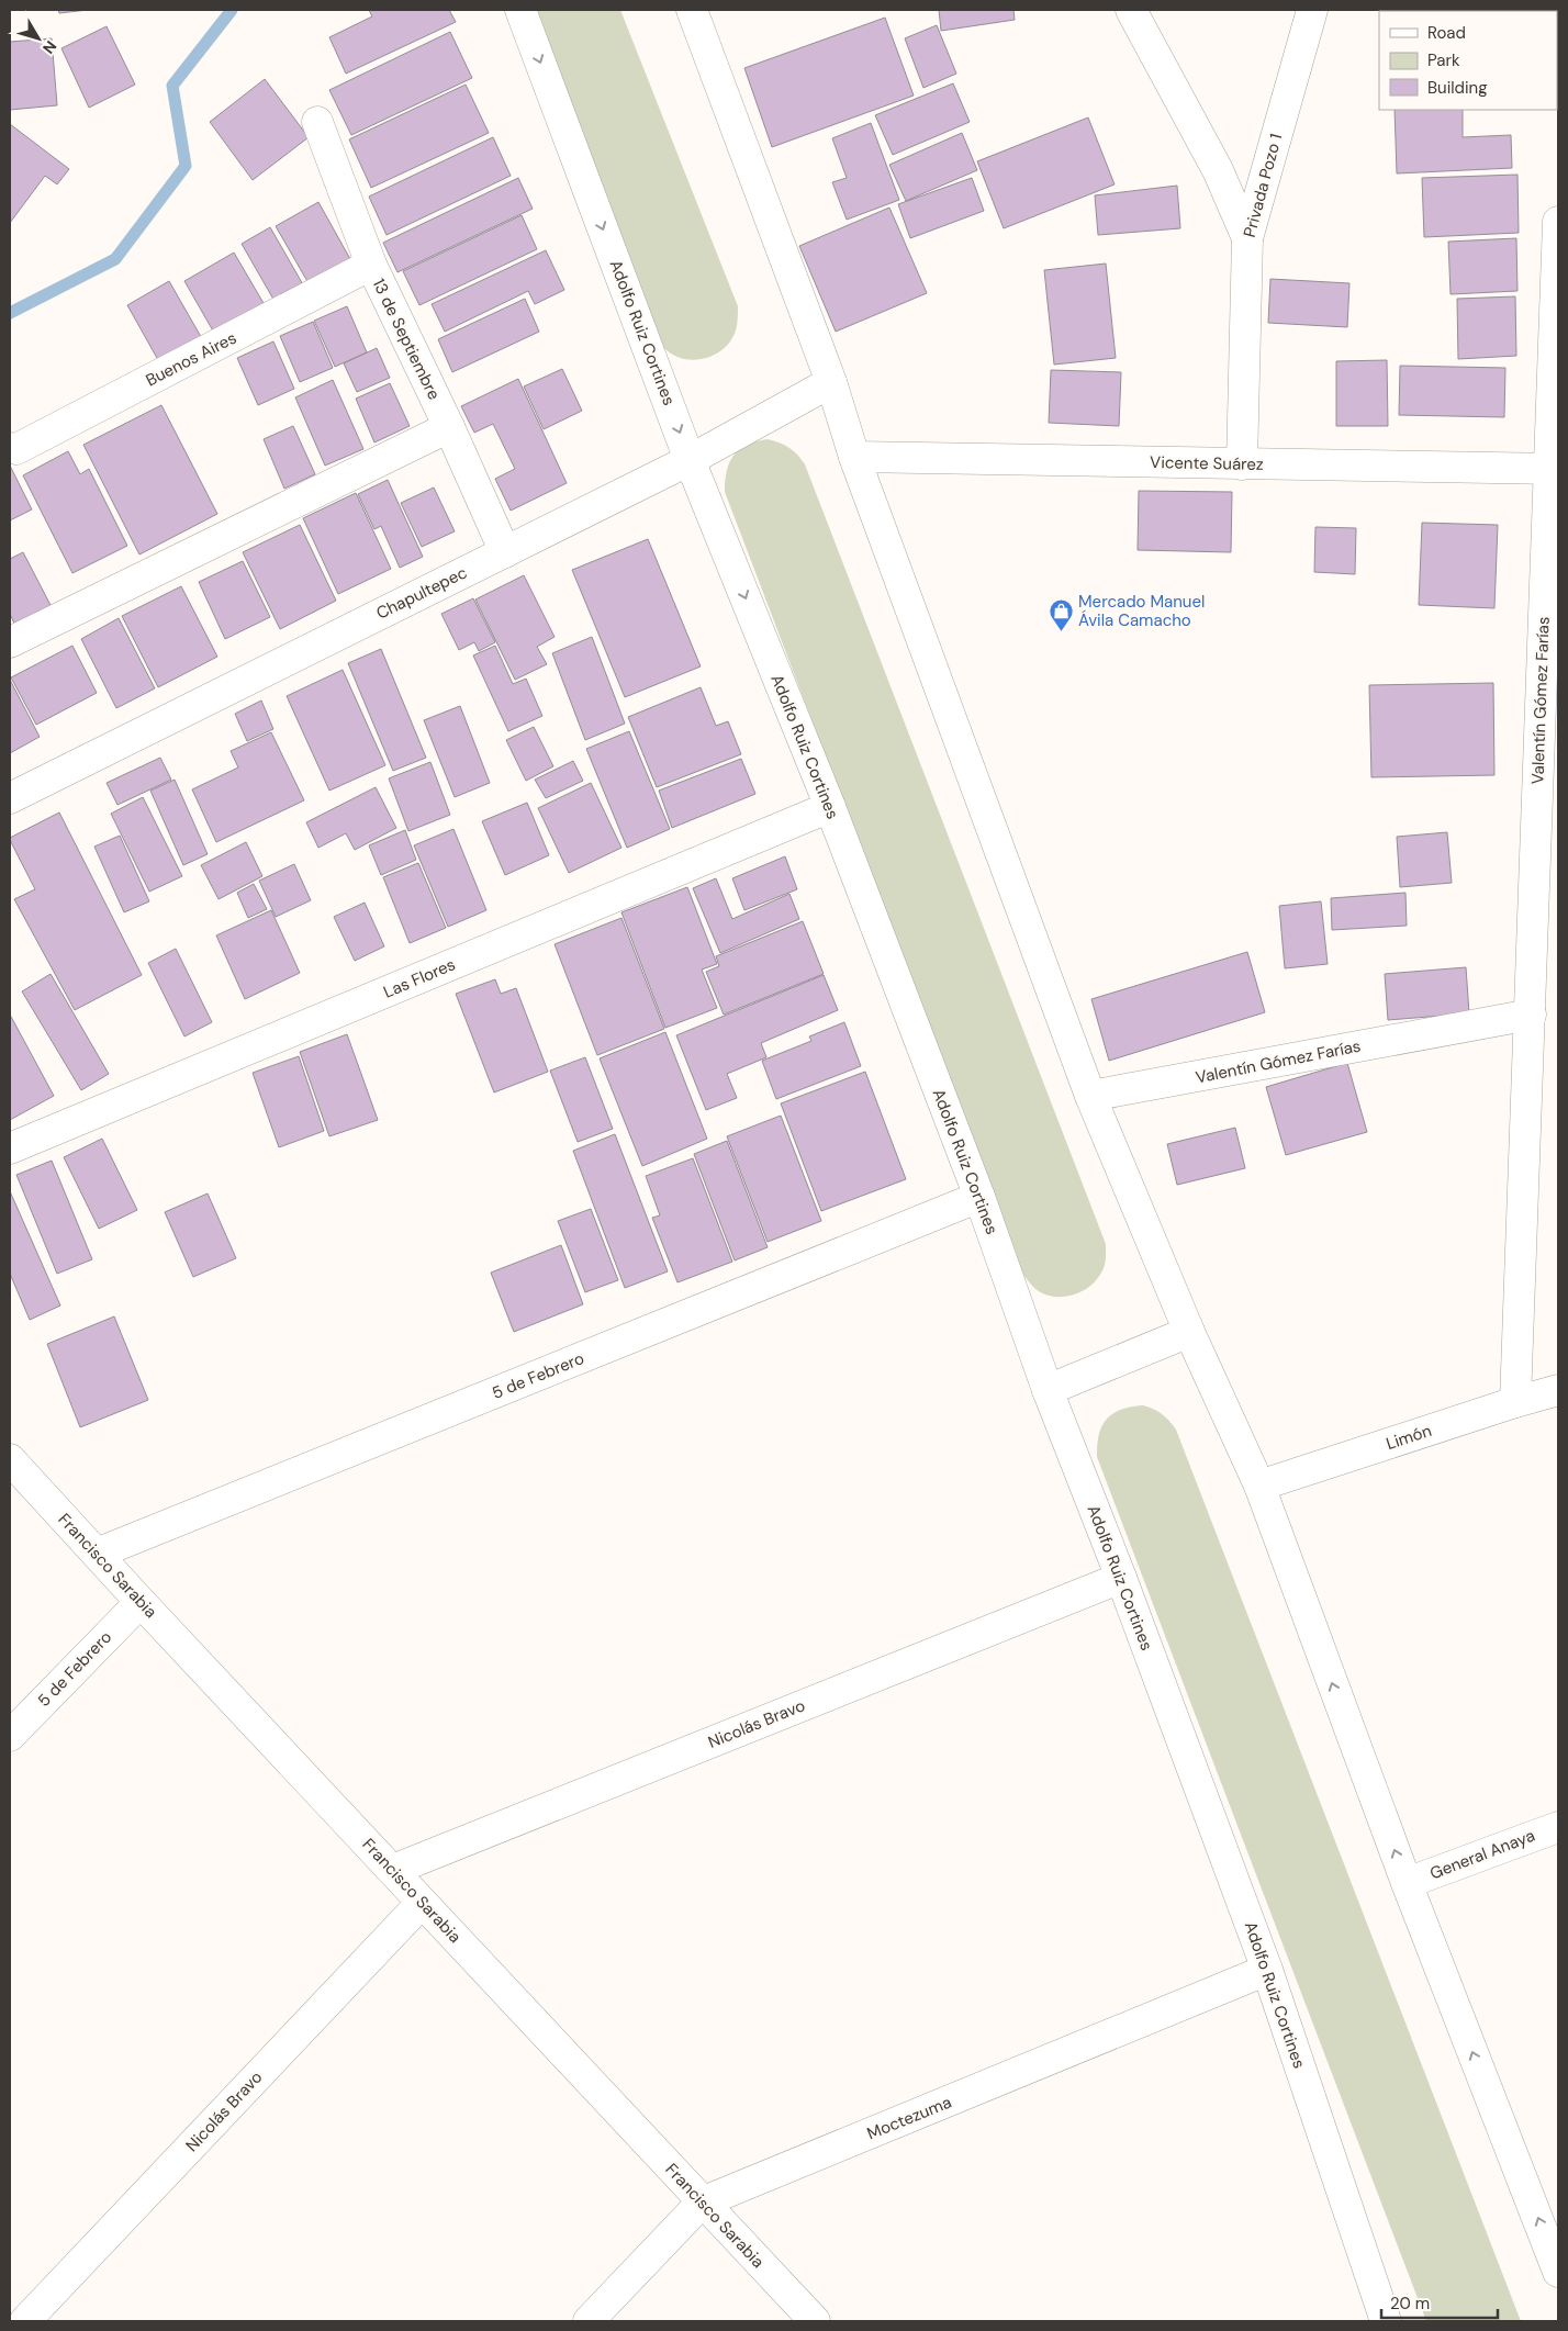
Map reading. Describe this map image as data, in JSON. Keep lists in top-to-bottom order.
{
  "streets": {
    "street": [
      "Privada Pozo 1",
      "Adolfo Ruiz Cortines",
      "13 de Septiembre",
      "Buenos Aires",
      "Vicente Suárez",
      "Chapultepec",
      "Valentín Gómez Farías",
      "Las Flores",
      "5 de Febrero",
      "Limón",
      "Francisco Sarabia",
      "Nicolás Bravo",
      "General Anaya",
      "Moctezuma"
    ]
  },
  "crossings": [
    ["Privada Pozo 1", "Vicente Suárez"],
    ["Adolfo Ruiz Cortines", "Chapultepec"],
    ["Adolfo Ruiz Cortines", "Las Flores"],
    ["Adolfo Ruiz Cortines", "5 de Febrero"],
    ["Adolfo Ruiz Cortines", "Nicolás Bravo"],
    ["Adolfo Ruiz Cortines", "Moctezuma"],
    ["13 de Septiembre", "Buenos Aires"],
    ["13 de Septiembre", "Chapultepec"],
    ["Vicente Suárez", "Valentín Gómez Farías"],
    ["Valentín Gómez Farías", "Limón"],
    ["5 de Febrero", "Francisco Sarabia"],
    ["Francisco Sarabia", "Nicolás Bravo"],
    ["Francisco Sarabia", "Moctezuma"]
  ],
  "places": {
    "shop": ["Mercado Manuel Ávila Camacho"]
  },
  "legend": ["Road", "Park", "Building"],
  "scale_bar": "20 m",
  "north": "bottom right"
}
